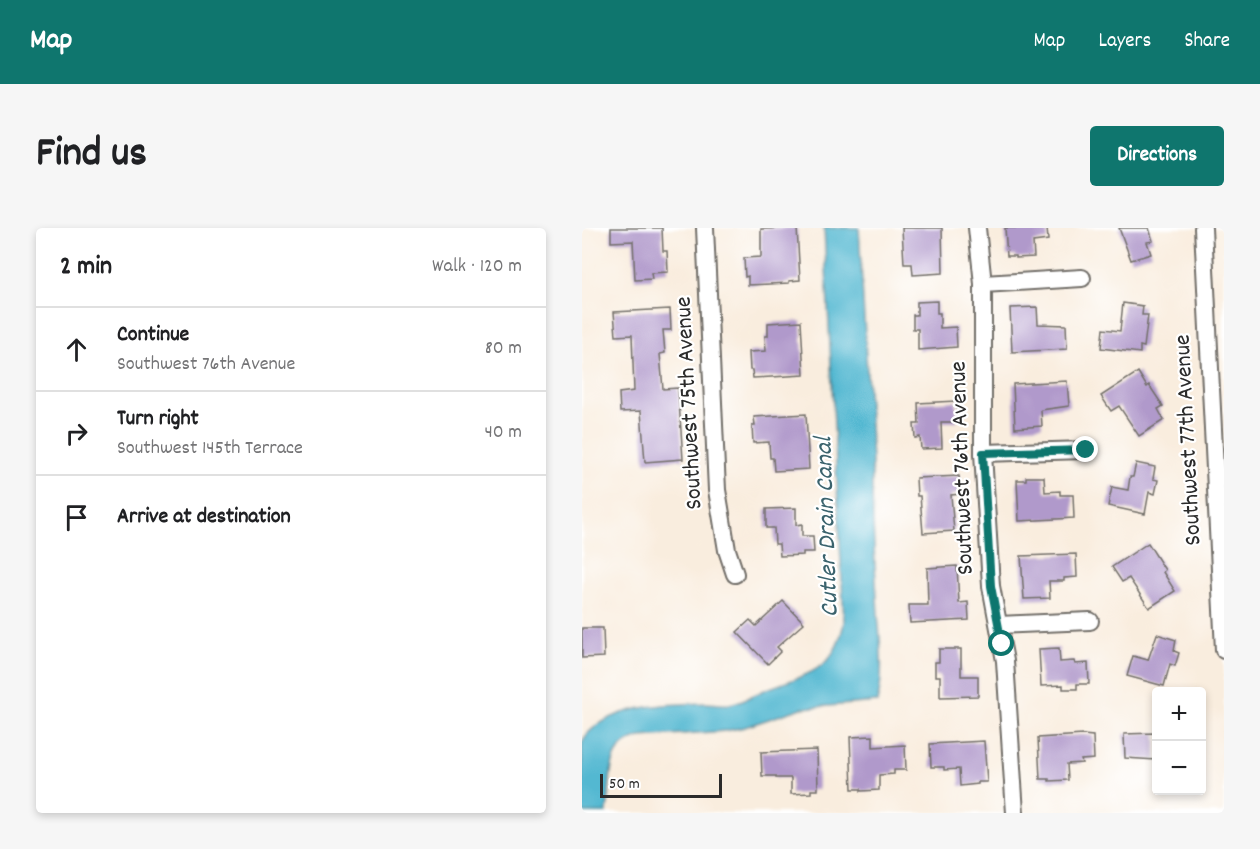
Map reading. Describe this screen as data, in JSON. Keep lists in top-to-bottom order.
{
  "streets": {
    "street": ["Southwest 75th Avenue", "Southwest 77th Avenue", "Southwest 76th Avenue"]
  },
  "water": ["Cutler Drain Canal"],
  "scale_bar": "50 m",
  "page": {
    "header": "Map",
    "nav": ["Map", "Layers", "Share"],
    "title": "Find us",
    "buttons": "Directions",
    "heading": ["2 min", "Walk · 120 m"],
    "list": [
      ["Continue", "Southwest 76th Avenue", "80 m"],
      ["Turn right", "Southwest 145th Terrace", "40 m"],
      "Arrive at destination"
    ],
    "map_buttons": ["+", "−"],
    "scale": "50 m"
  }
}
